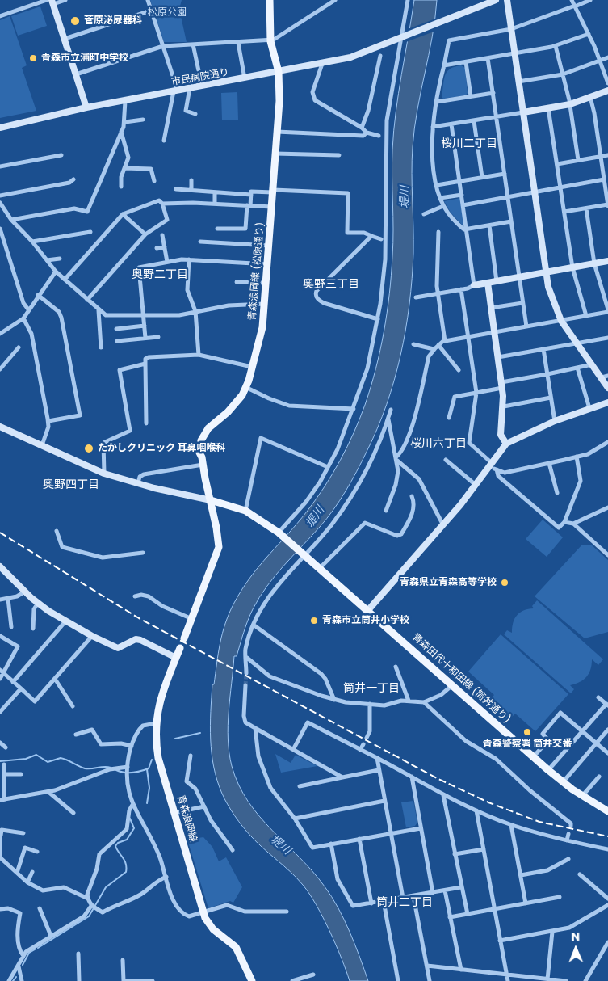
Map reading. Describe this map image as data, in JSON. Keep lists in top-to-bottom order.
{
  "streets": {
    "main road": ["青森浪岡線 (松原通り)", "青森田代十和田線 (筒井通り)", "青森浪岡線"],
    "street": ["市民病院通り"]
  },
  "crossings": [
    ["市民病院通り", "青森浪岡線 (松原通り)"],
    ["青森浪岡線 (松原通り)", "青森田代十和田線 (筒井通り)"]
  ],
  "districts": [
    "桜川二丁目",
    "奥野二丁目",
    "奥野三丁目",
    "桜川六丁目",
    "奥野四丁目",
    "筒井一丁目",
    "筒井二丁目"
  ],
  "water": ["堤川"],
  "parks": ["松原公園"],
  "places": [
    "菅原泌尿器科",
    "青森市立浦町中学校",
    "たかしクリニック 耳鼻咽喉科",
    "青森県立青森高等学校",
    "青森市立筒井小学校",
    "青森警察署 筒井交番"
  ],
  "north": "top"
}
